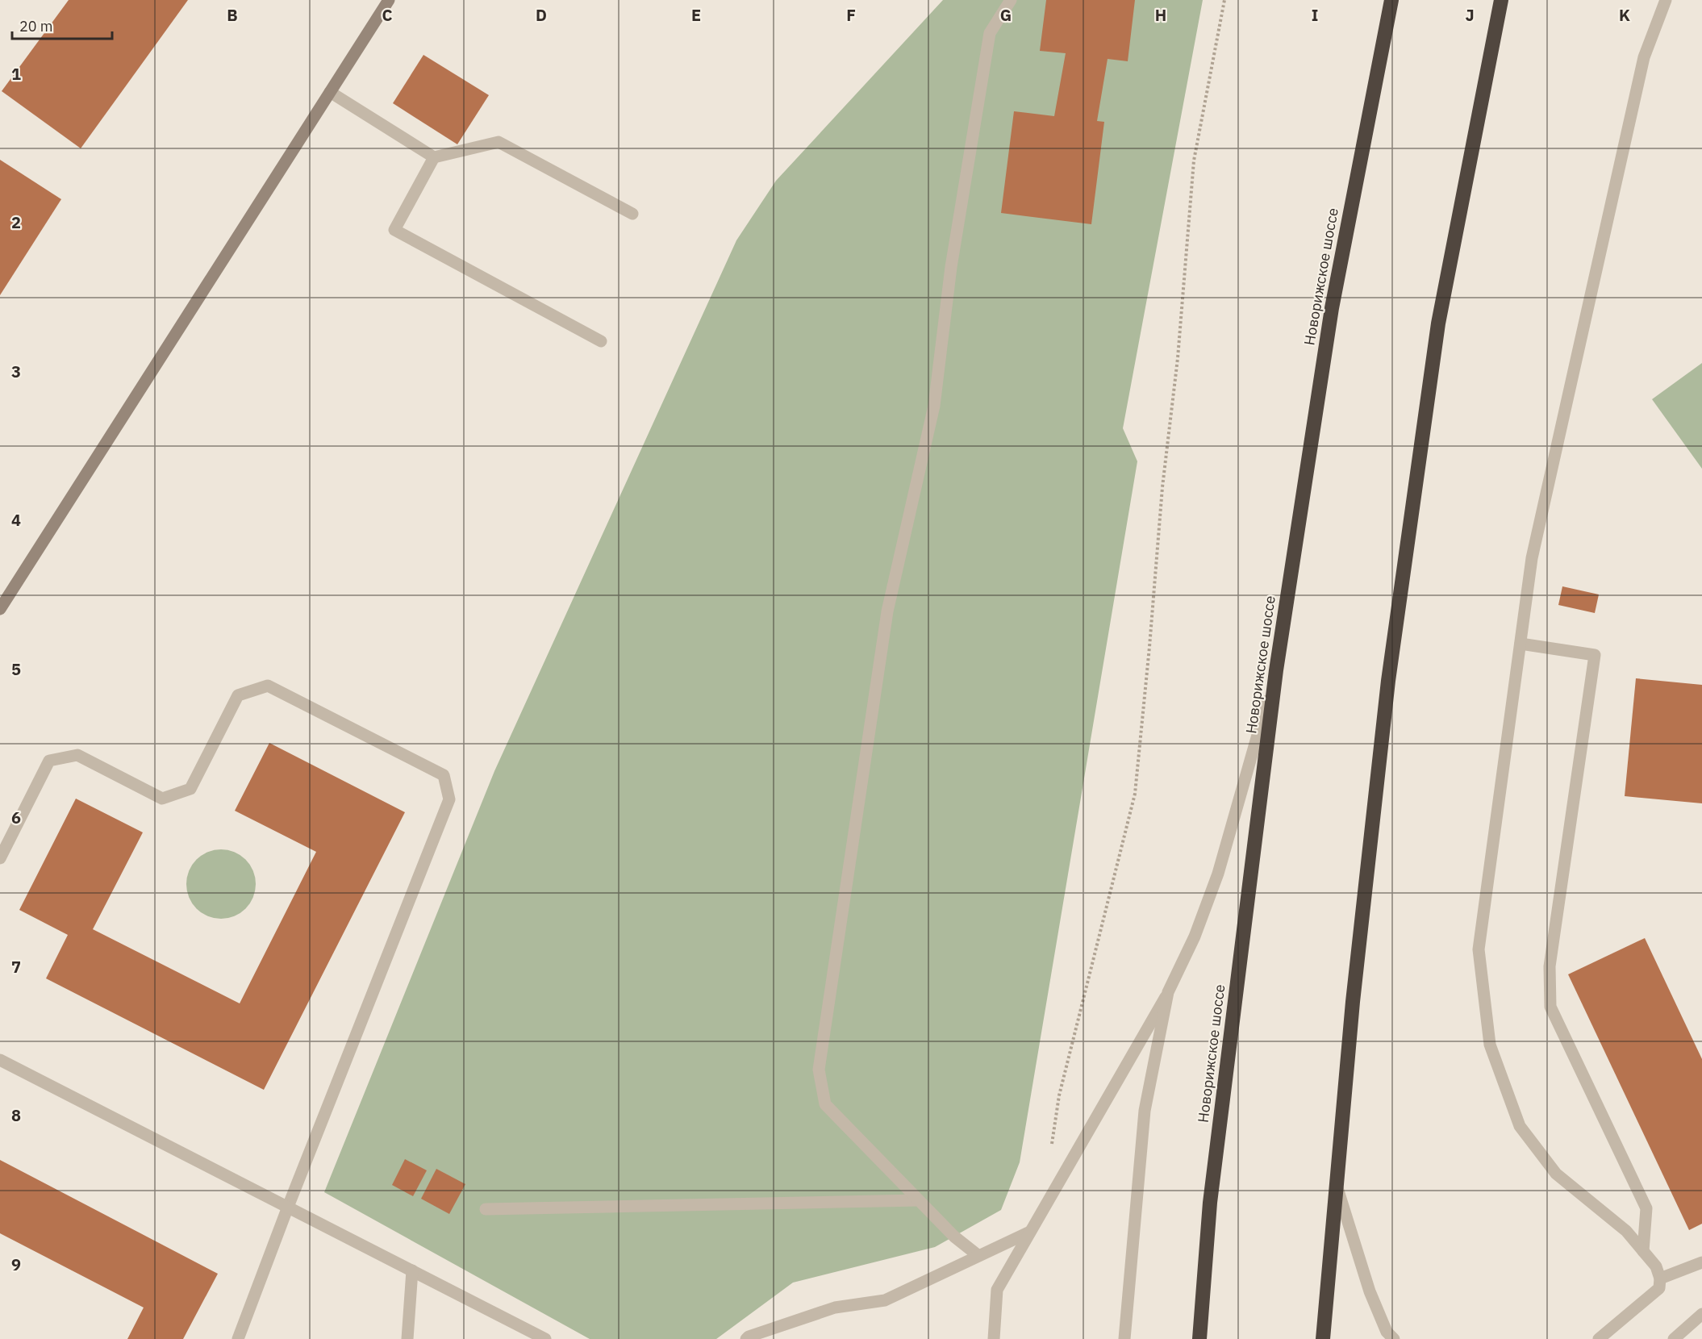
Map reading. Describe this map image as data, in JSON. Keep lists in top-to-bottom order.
{
  "streets": {
    "highway": ["Новорижское шоссе"]
  },
  "scale_bar": "20 m",
  "grid": {
    "columns": [
      "B",
      "C",
      "D",
      "E",
      "F",
      "G",
      "H",
      "I",
      "J",
      "K"
    ],
    "rows": [
      "1",
      "2",
      "3",
      "4",
      "5",
      "6",
      "7",
      "8",
      "9"
    ]
  }
}
